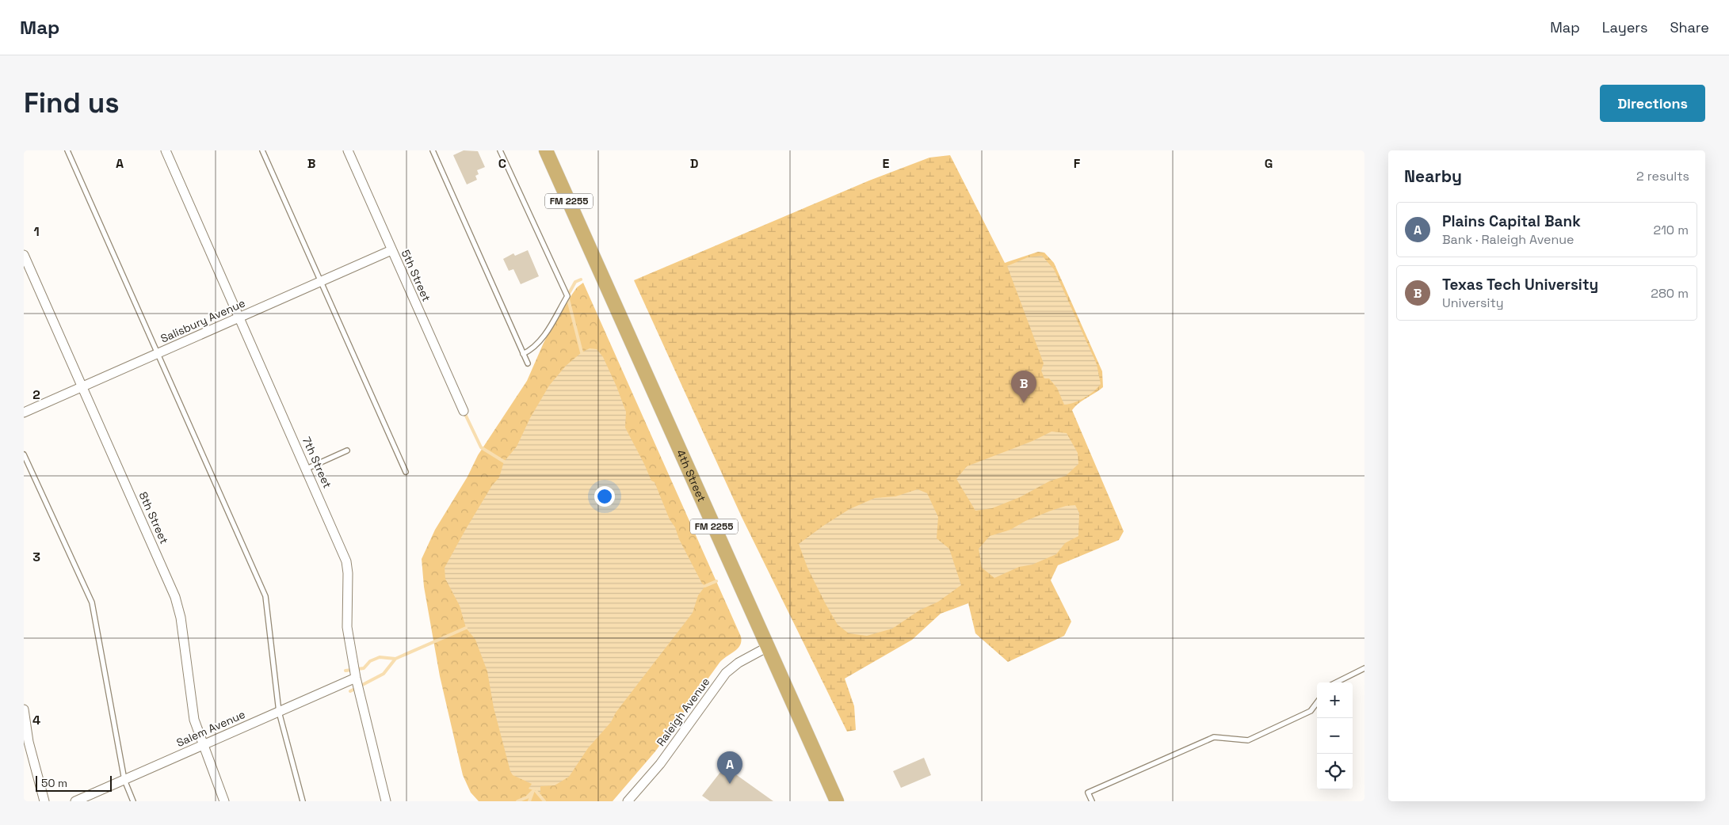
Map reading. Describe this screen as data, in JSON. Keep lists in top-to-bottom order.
{
  "streets": {
    "main road": ["FM 2255", "4th Street"],
    "street": [
      "5th Street",
      "Salisbury Avenue",
      "7th Street",
      "8th Street",
      "Raleigh Avenue",
      "Salem Avenue"
    ]
  },
  "crossings": [
    ["5th Street", "Salisbury Avenue"],
    ["Salisbury Avenue", "7th Street"],
    ["Salisbury Avenue", "8th Street"],
    ["7th Street", "Salem Avenue"],
    ["4th Street", "Raleigh Avenue"],
    ["8th Street", "Salem Avenue"]
  ],
  "scale_bar": "50 m",
  "page": {
    "header": "Map",
    "nav": ["Map", "Layers", "Share"],
    "buttons": "Directions",
    "title": "Find us",
    "heading": ["Nearby", "2 results"],
    "list": [
      {
        "mark": "A",
        "name": "Plains Capital Bank",
        "note": "Bank · Raleigh Avenue",
        "value": "210 m"
      },
      {
        "mark": "B",
        "name": "Texas Tech University",
        "note": "University",
        "value": "280 m"
      }
    ],
    "pins": ["B", "A"],
    "map_buttons": ["+", "−"],
    "scale": "50 m"
  },
  "grid": {
    "columns": [
      "A",
      "B",
      "C",
      "D",
      "E",
      "F",
      "G"
    ],
    "rows": [
      "1",
      "2",
      "3",
      "4"
    ]
  }
}
